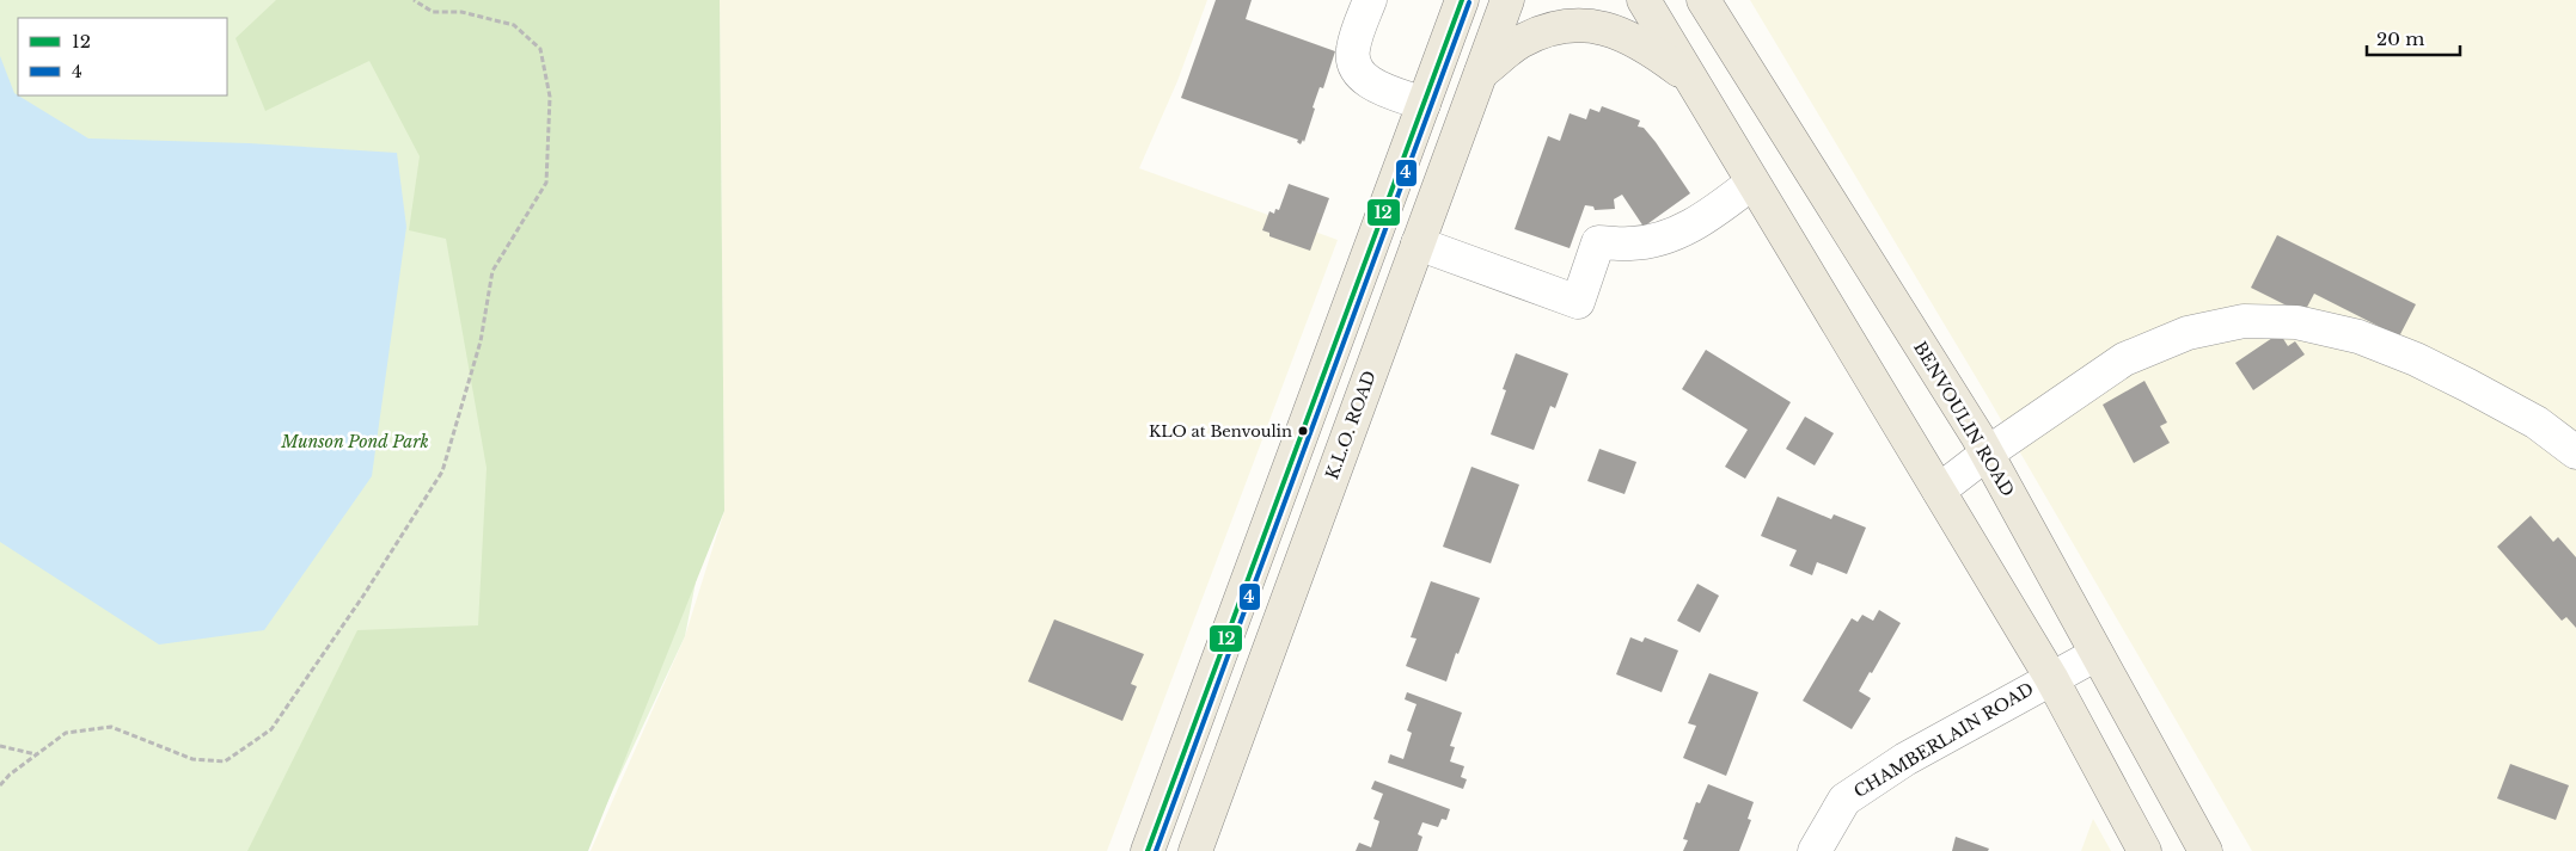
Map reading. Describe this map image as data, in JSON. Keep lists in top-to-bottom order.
{
  "streets": {
    "main road": ["BENVOULIN ROAD", "K.L.O. ROAD"],
    "street": ["CHAMBERLAIN ROAD"]
  },
  "crossings": [
    ["BENVOULIN ROAD", "CHAMBERLAIN ROAD"]
  ],
  "parks": ["Munson Pond Park"],
  "places": ["KLO at Benvoulin"],
  "lines": ["transit line 12", "transit line 4"],
  "legend": ["12", "4"],
  "scale_bar": "20 m"
}
